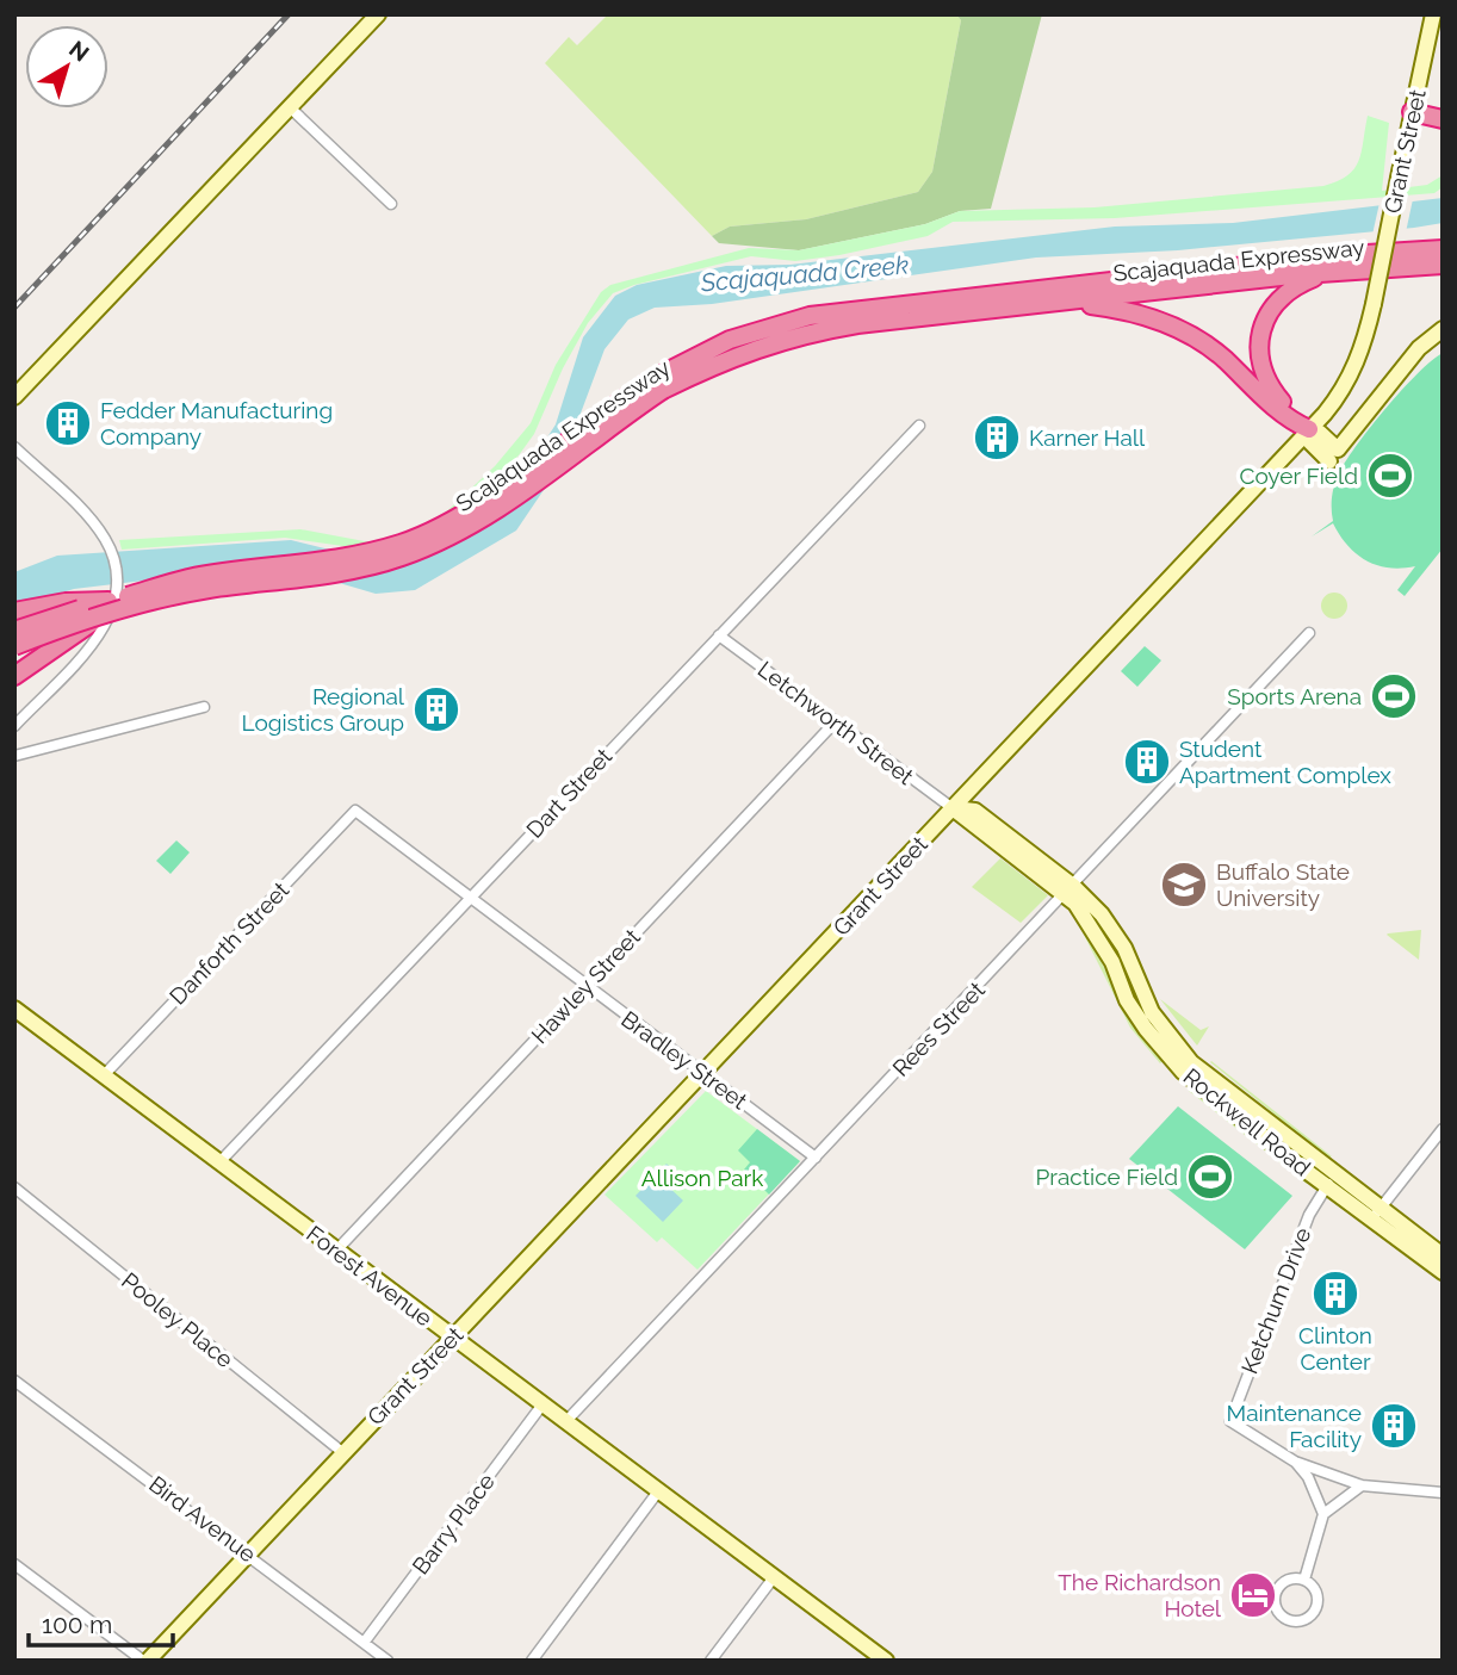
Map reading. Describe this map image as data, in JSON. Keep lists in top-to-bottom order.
{
  "streets": {
    "highway": ["Scajaquada Expressway"],
    "street": [
      "Grant Street",
      "Letchworth Street",
      "Dart Street",
      "Danforth Street",
      "Hawley Street",
      "Rees Street",
      "Bradley Street",
      "Rockwell Road",
      "Forest Avenue",
      "Ketchum Drive",
      "Pooley Place",
      "Bird Avenue",
      "Barry Place"
    ]
  },
  "crossings": [
    ["Grant Street", "Letchworth Street"],
    ["Grant Street", "Bradley Street"],
    ["Grant Street", "Forest Avenue"],
    ["Grant Street", "Pooley Place"],
    ["Grant Street", "Bird Avenue"],
    ["Letchworth Street", "Dart Street"],
    ["Letchworth Street", "Hawley Street"],
    ["Letchworth Street", "Rees Street"],
    ["Letchworth Street", "Rockwell Road"],
    ["Dart Street", "Bradley Street"],
    ["Dart Street", "Forest Avenue"],
    ["Danforth Street", "Bradley Street"],
    ["Danforth Street", "Forest Avenue"],
    ["Hawley Street", "Bradley Street"],
    ["Hawley Street", "Forest Avenue"],
    ["Rees Street", "Bradley Street"],
    ["Rees Street", "Rockwell Road"],
    ["Rees Street", "Forest Avenue"],
    ["Rockwell Road", "Ketchum Drive"],
    ["Forest Avenue", "Barry Place"],
    ["Bird Avenue", "Barry Place"]
  ],
  "water": ["Scajaquada Creek"],
  "parks": ["Allison Park"],
  "places": {
    "building": [
      "Fedder Manufacturing Company",
      "Karner Hall",
      "Regional Logistics Group",
      "Student Apartment Complex",
      "Clinton Center",
      "Maintenance Facility"
    ],
    "sports": ["Coyer Field", "Sports Arena", "Practice Field"],
    "school or university": ["Buffalo State University"],
    "hotel": ["The Richardson Hotel"]
  },
  "scale_bar": "100 m",
  "north": "top right"
}
